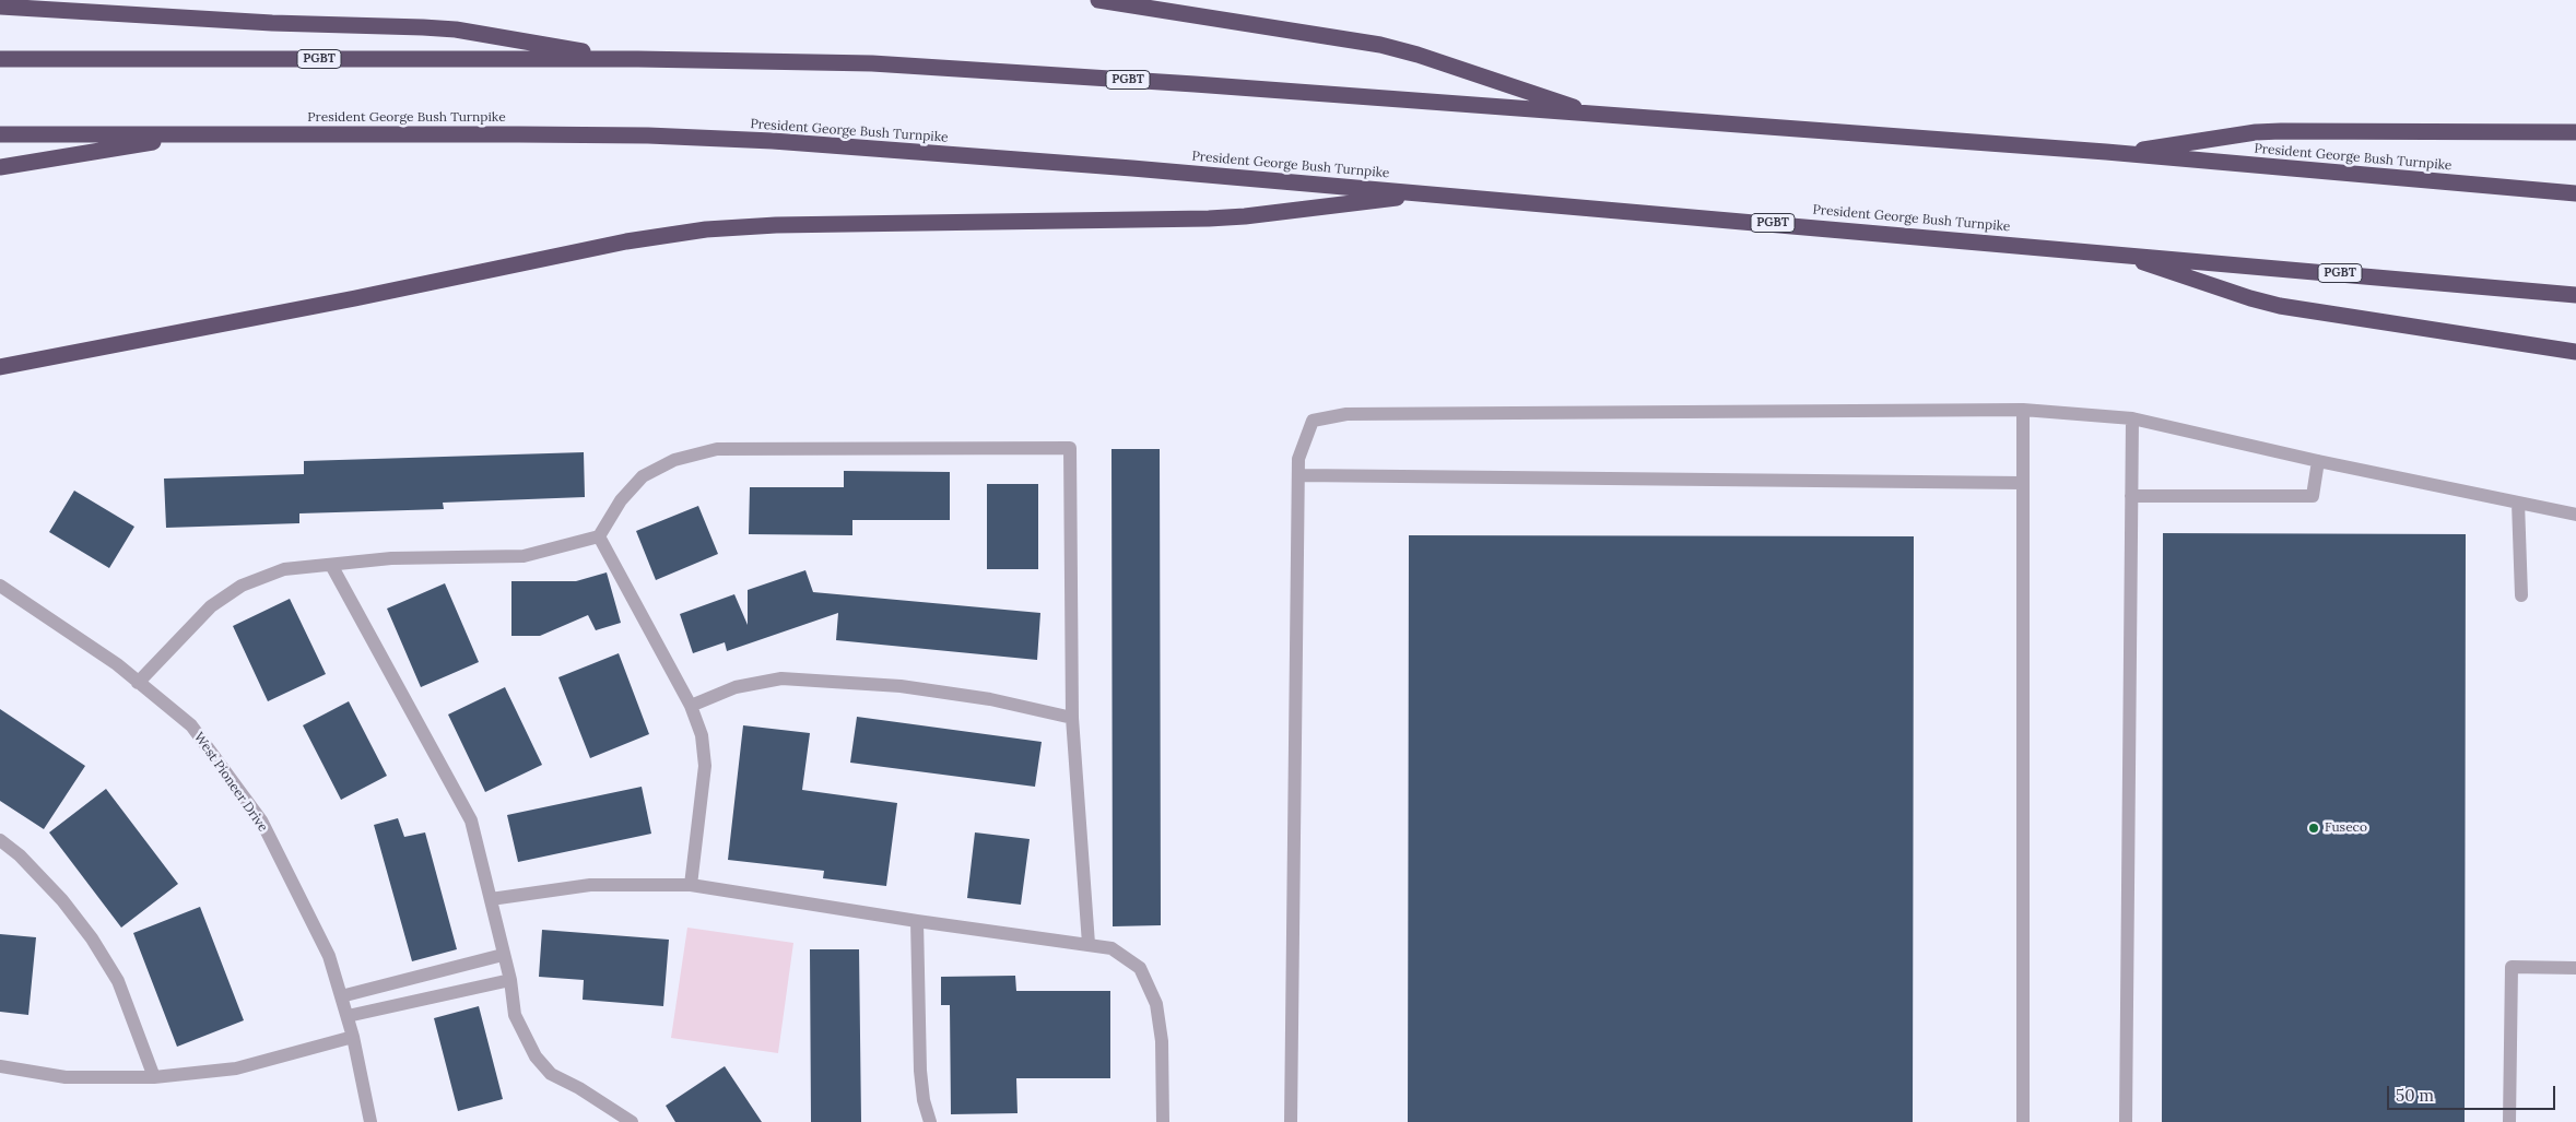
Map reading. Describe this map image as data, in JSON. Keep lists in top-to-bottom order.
{
  "streets": {
    "highway": ["PGBT", "President George Bush Turnpike"],
    "street": ["West Pioneer Drive"]
  },
  "places": ["Fuseco"],
  "scale_bar": "50 m"
}
